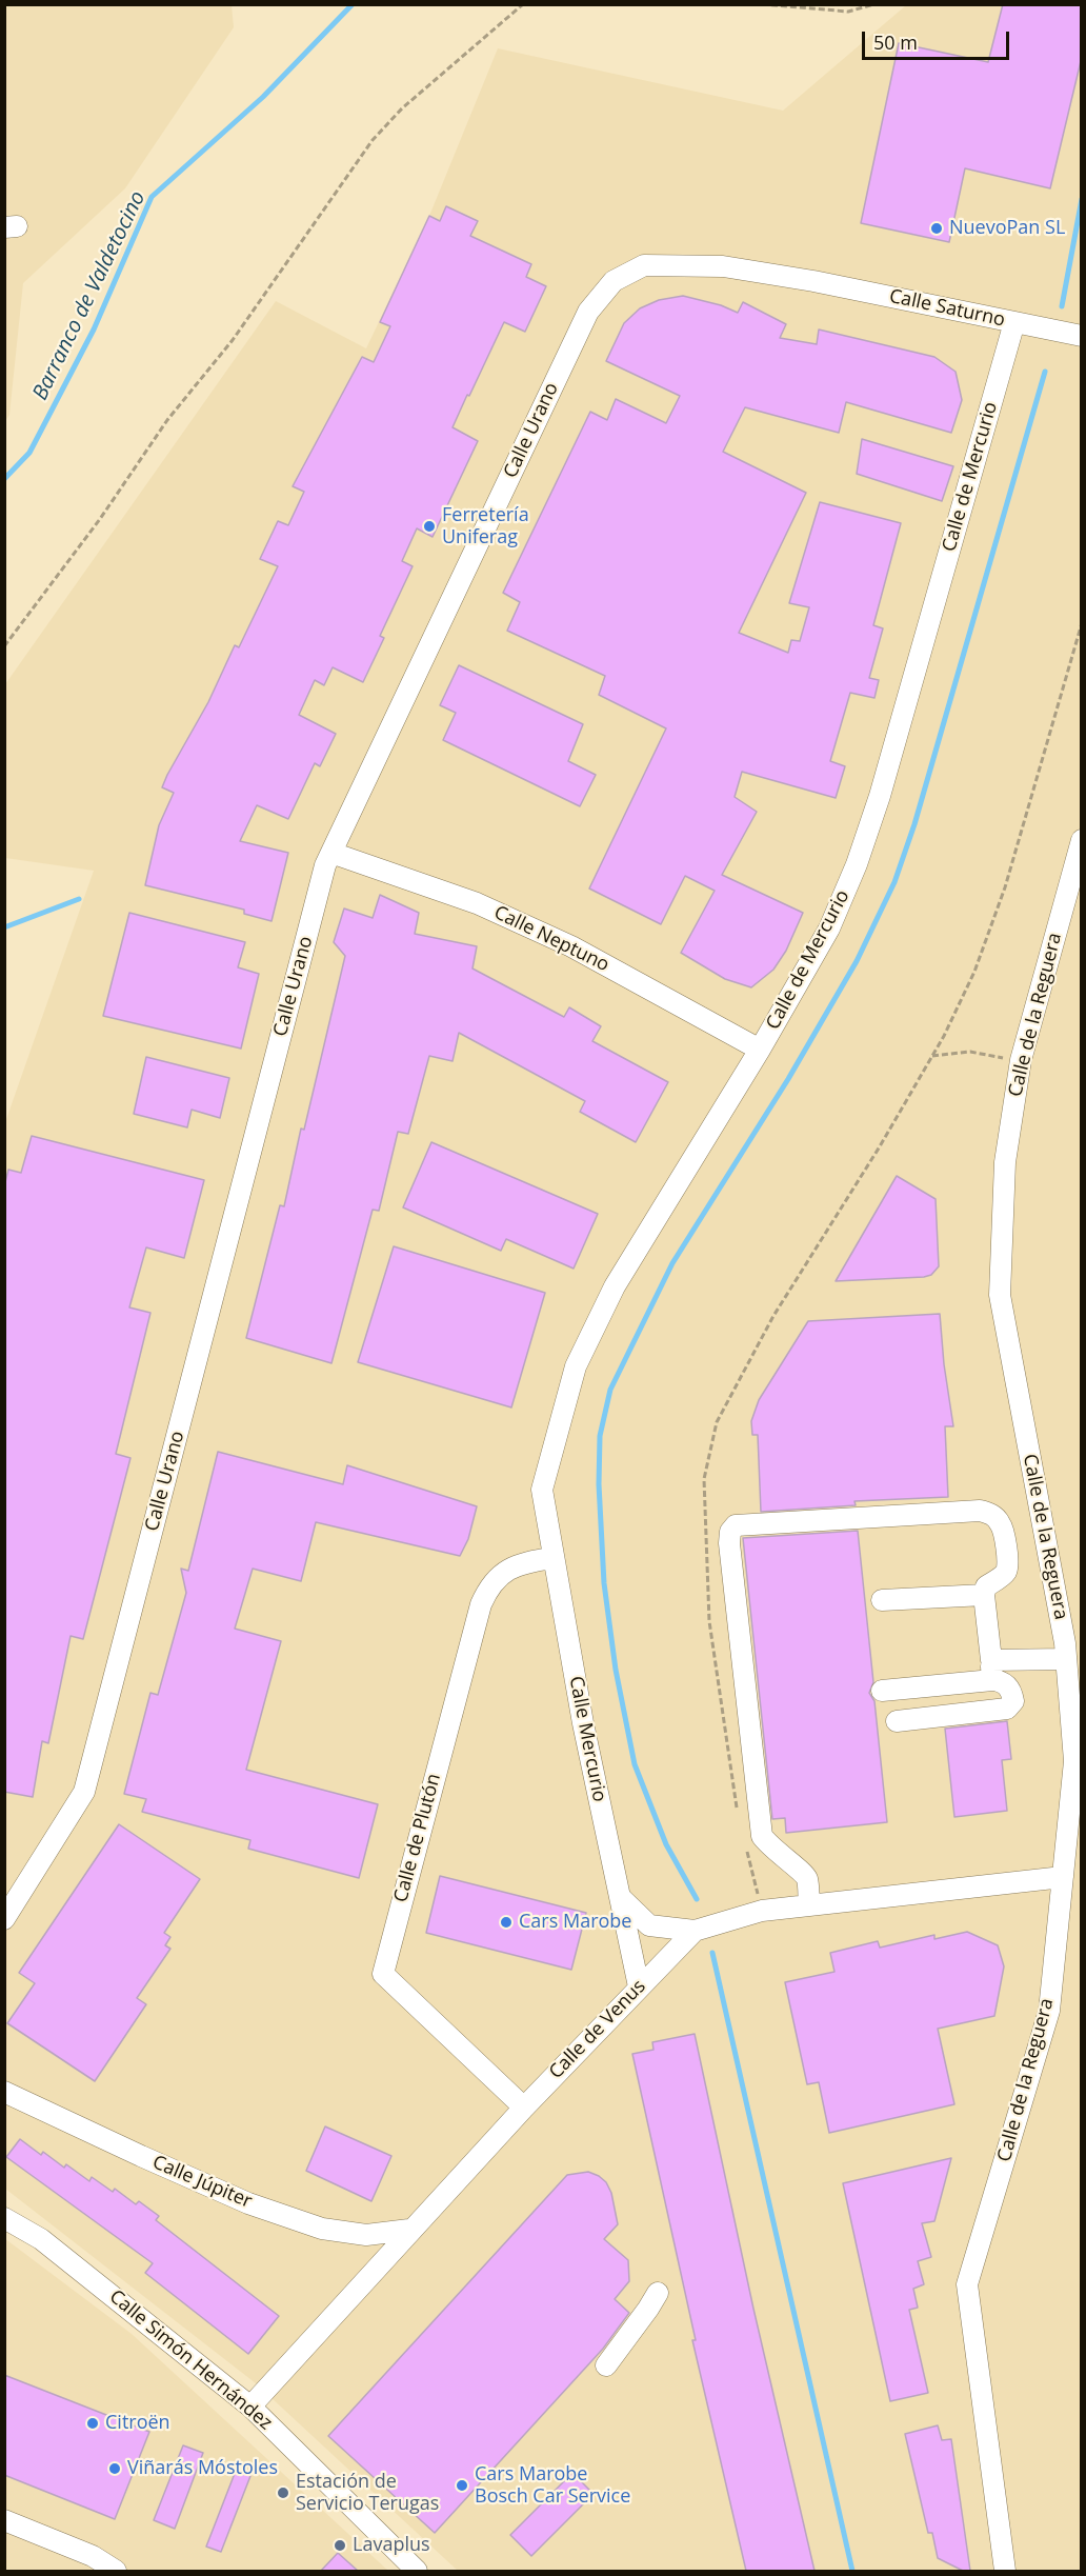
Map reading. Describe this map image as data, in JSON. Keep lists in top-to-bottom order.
{
  "streets": {
    "street": [
      "Calle Saturno",
      "Calle Urano",
      "Calle de Mercurio",
      "Calle Neptuno",
      "Calle de la Reguera",
      "Calle Mercurio",
      "Calle de Plutón",
      "Calle de Venus",
      "Calle Júpiter",
      "Calle Simón Hernández"
    ]
  },
  "crossings": [
    ["Calle Saturno", "Calle Urano"],
    ["Calle Saturno", "Calle de Mercurio"],
    ["Calle Urano", "Calle Neptuno"],
    ["Calle de Mercurio", "Calle Neptuno"],
    ["Calle de Mercurio", "Calle Mercurio"],
    ["Calle de la Reguera", "Calle de Venus"],
    ["Calle Mercurio", "Calle de Plutón"],
    ["Calle Mercurio", "Calle de Venus"],
    ["Calle de Plutón", "Calle de Venus"],
    ["Calle de Venus", "Calle Júpiter"],
    ["Calle de Venus", "Calle Simón Hernández"]
  ],
  "water": ["Barranco de Valdetocino"],
  "places": [
    "NuevoPan SL",
    "Ferretería Uniferag",
    "Cars Marobe",
    "Citroën",
    "Viñarás Móstoles",
    "Cars Marobe Bosch Car Service",
    "Estación de Servicio Terugas",
    "Lavaplus"
  ],
  "scale_bar": "50 m"
}
